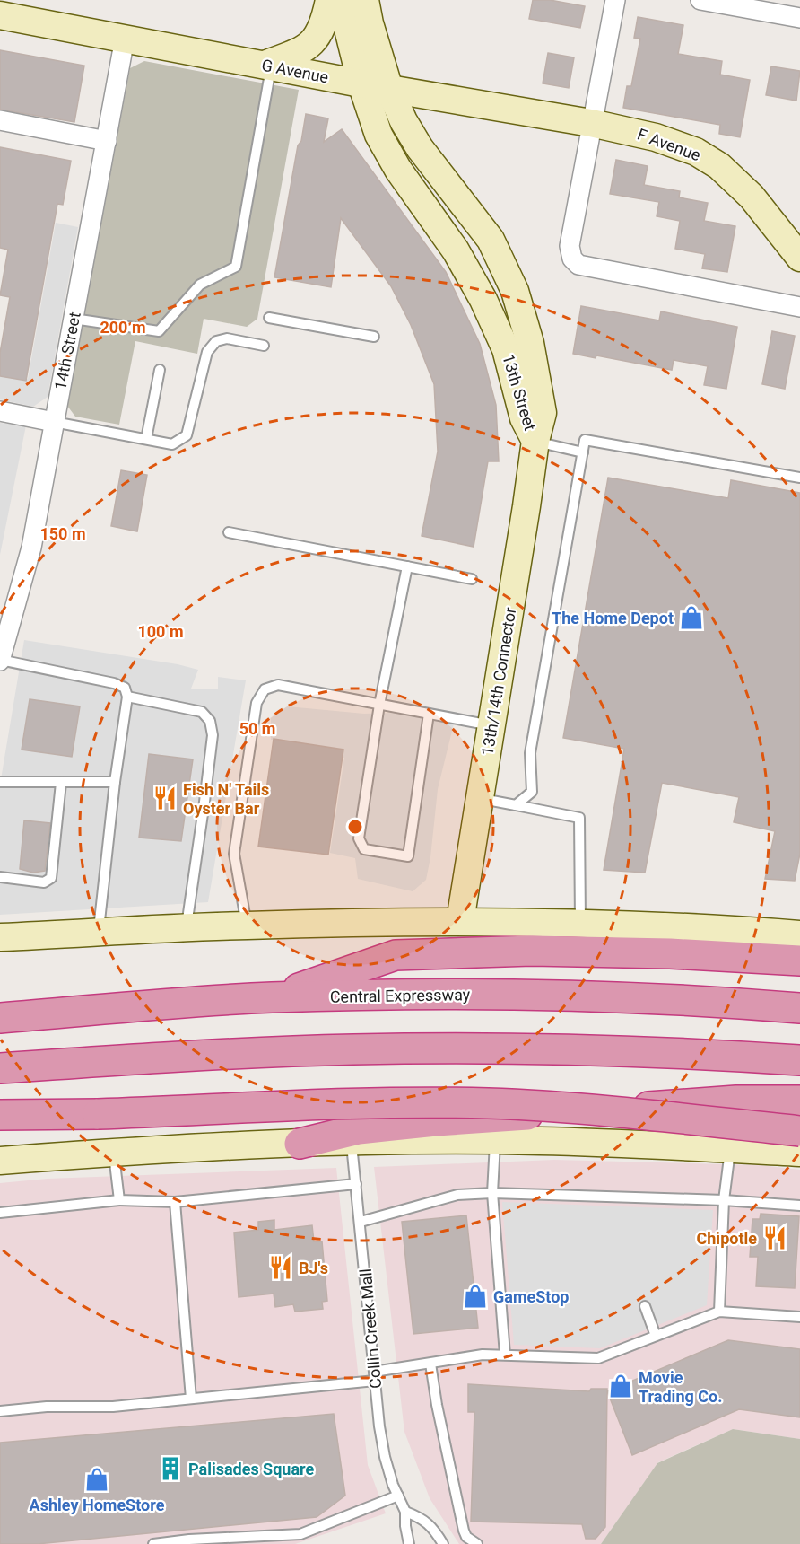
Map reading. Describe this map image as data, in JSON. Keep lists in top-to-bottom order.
{
  "streets": {
    "highway": ["Central Expressway"],
    "street": [
      "G Avenue",
      "F Avenue",
      "14th Street",
      "13th Street",
      "13th/14th Connector"
    ],
    "lane": ["Collin Creek Mall"]
  },
  "crossings": [
    ["G Avenue", "F Avenue"],
    ["G Avenue", "14th Street"],
    ["G Avenue", "13th Street"],
    ["13th Street", "13th/14th Connector"]
  ],
  "places": {
    "shop": [
      "The Home Depot",
      "GameStop",
      "Movie Trading Co.",
      "Ashley HomeStore"
    ],
    "restaurant": ["Fish N' Tails Oyster Bar", "Chipotle", "BJ's"],
    "building": ["Palisades Square"]
  },
  "rings": [
    "200 m",
    "150 m",
    "100 m",
    "50 m"
  ]
}
